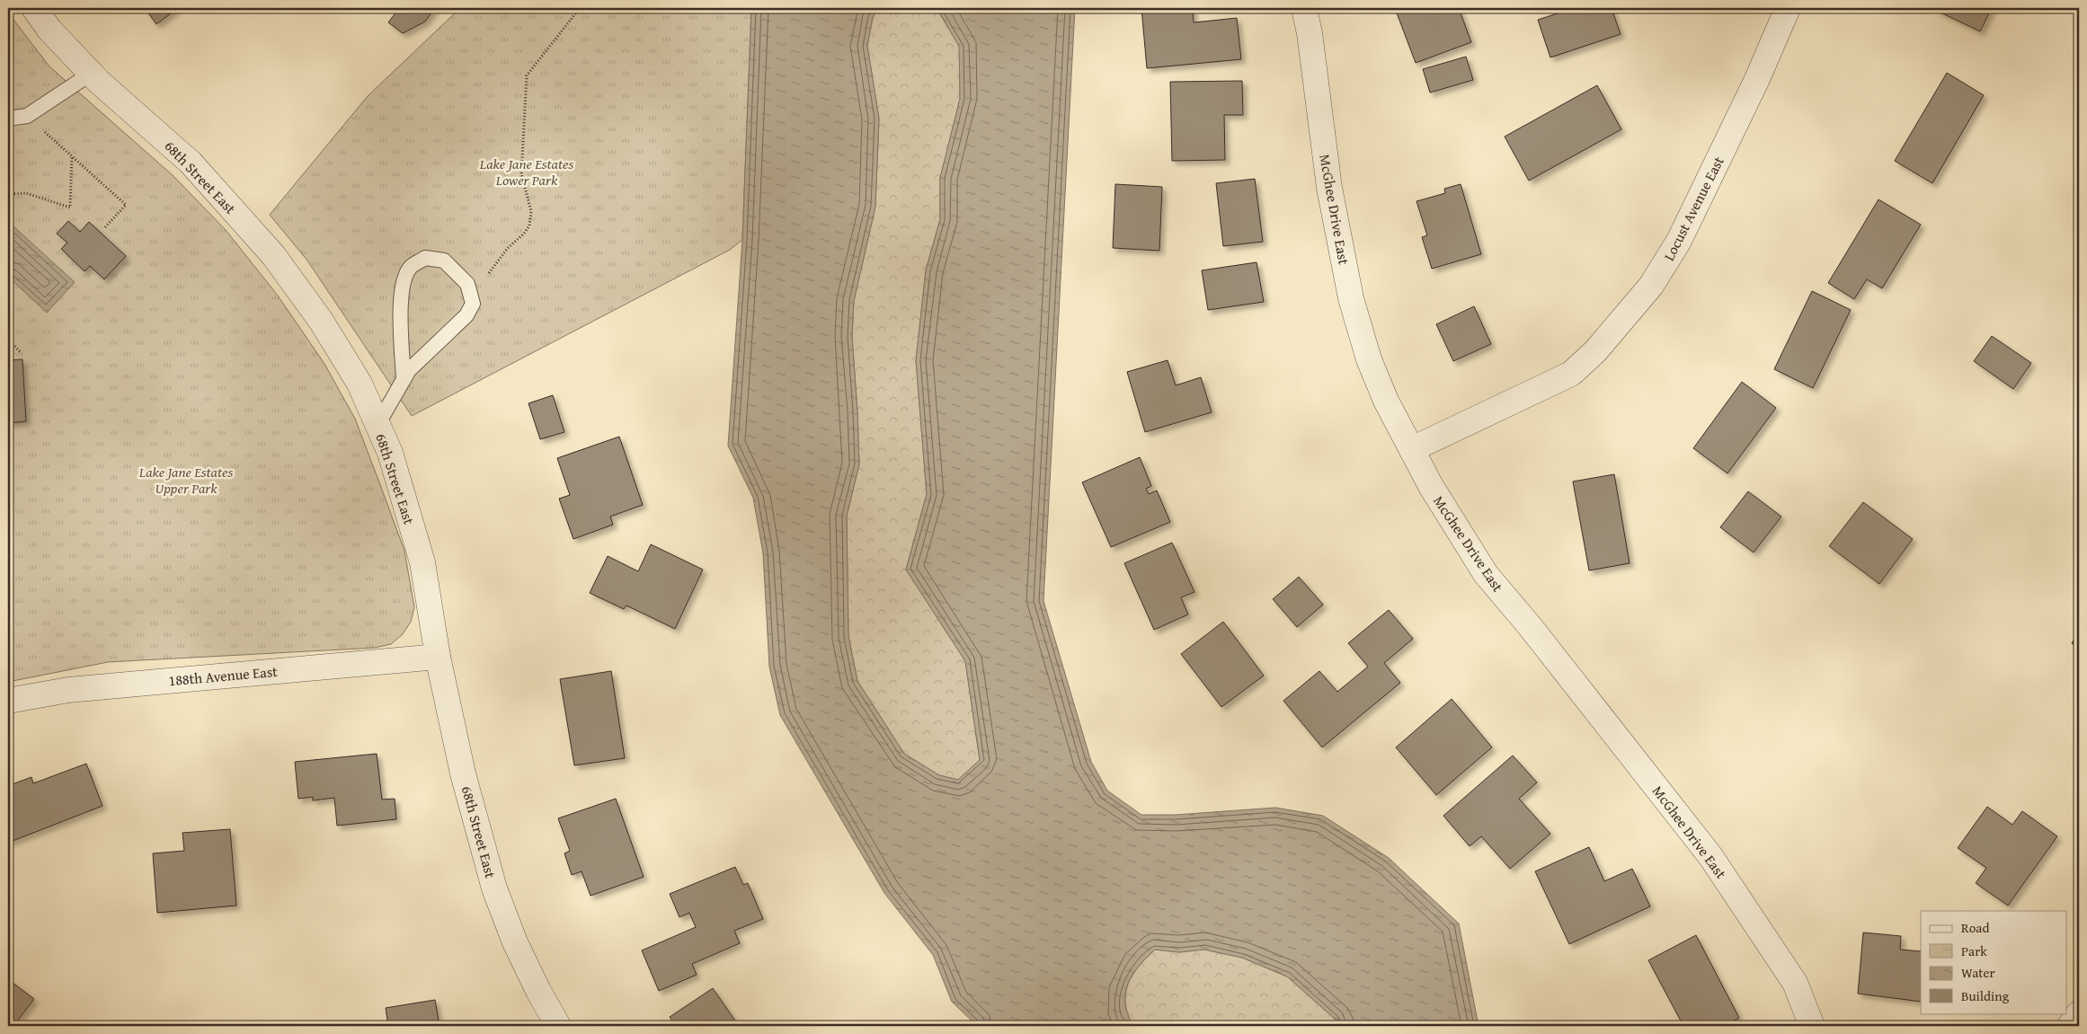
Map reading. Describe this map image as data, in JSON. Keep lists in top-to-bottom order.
{
  "streets": {
    "street": [
      "68th Street East",
      "Locust Avenue East",
      "McGhee Drive East",
      "188th Avenue East"
    ]
  },
  "crossings": [
    ["68th Street East", "188th Avenue East"],
    ["Locust Avenue East", "McGhee Drive East"]
  ],
  "parks": ["Lake Jane Estates Lower Park", "Lake Jane Estates Upper Park"],
  "legend": [
    "Road",
    "Park",
    "Water",
    "Building"
  ]
}
